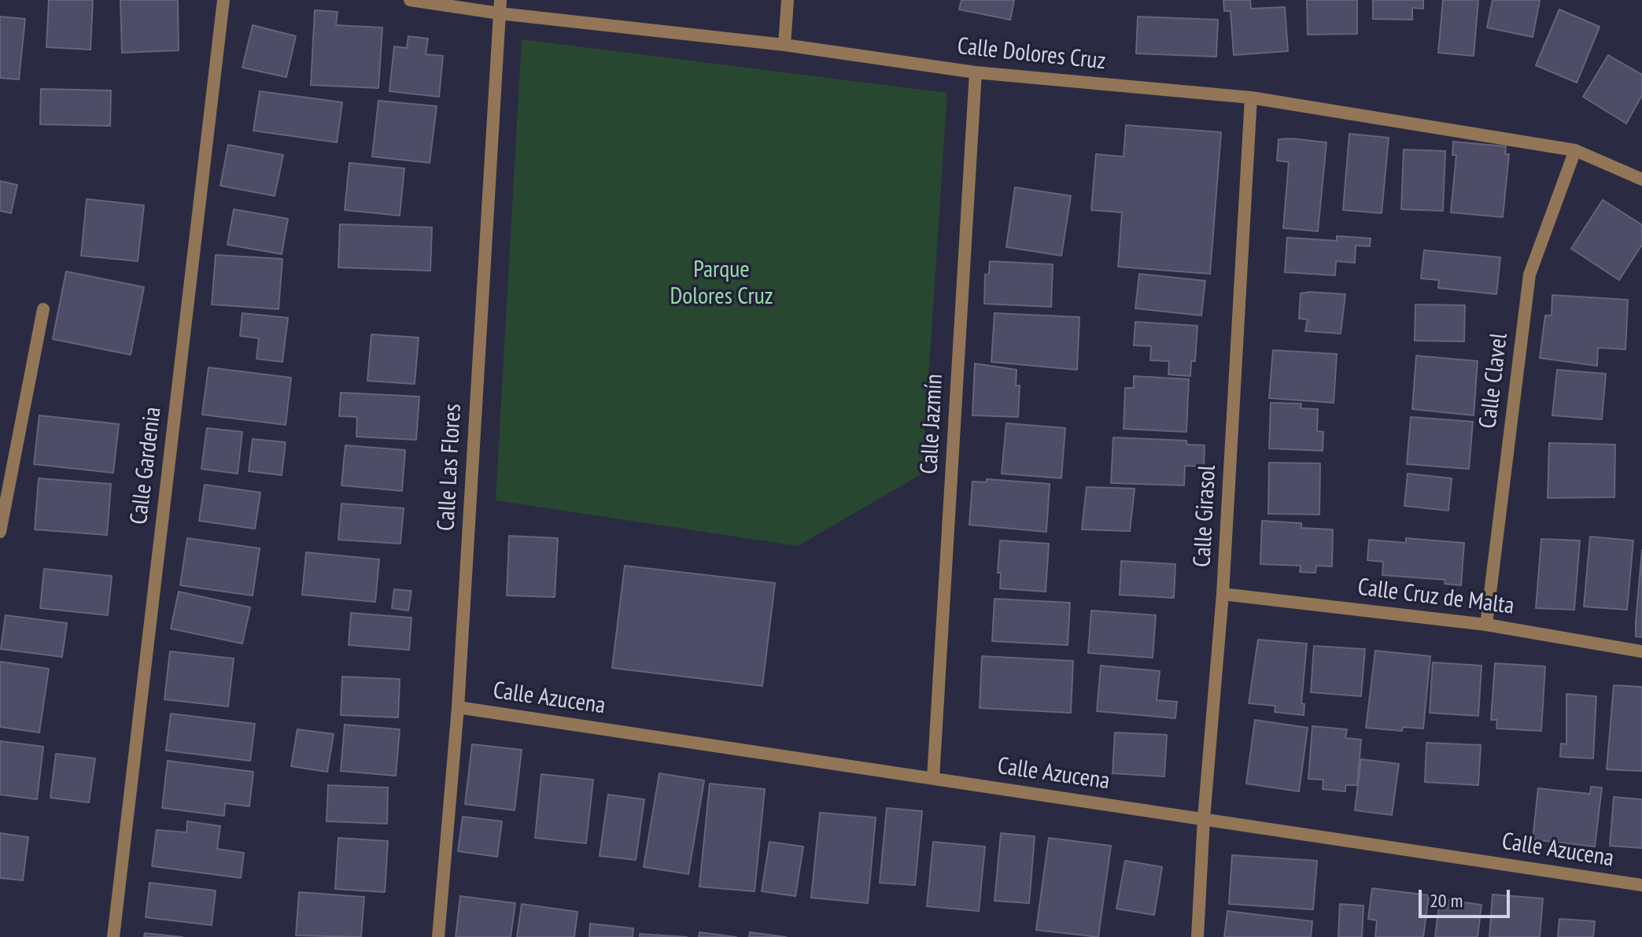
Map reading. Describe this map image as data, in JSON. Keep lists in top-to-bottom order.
{
  "streets": {
    "street": [
      "Calle Dolores Cruz",
      "Calle Clavel",
      "Calle Jazmín",
      "Calle Gardenia",
      "Calle Las Flores",
      "Calle Girasol",
      "Calle Cruz de Malta",
      "Calle Azucena"
    ]
  },
  "crossings": [
    ["Calle Dolores Cruz", "Calle Clavel"],
    ["Calle Dolores Cruz", "Calle Jazmín"],
    ["Calle Dolores Cruz", "Calle Las Flores"],
    ["Calle Dolores Cruz", "Calle Girasol"],
    ["Calle Clavel", "Calle Cruz de Malta"],
    ["Calle Jazmín", "Calle Azucena"],
    ["Calle Las Flores", "Calle Azucena"],
    ["Calle Girasol", "Calle Cruz de Malta"],
    ["Calle Girasol", "Calle Azucena"]
  ],
  "parks": ["Parque Dolores Cruz"],
  "scale_bar": "20 m"
}
